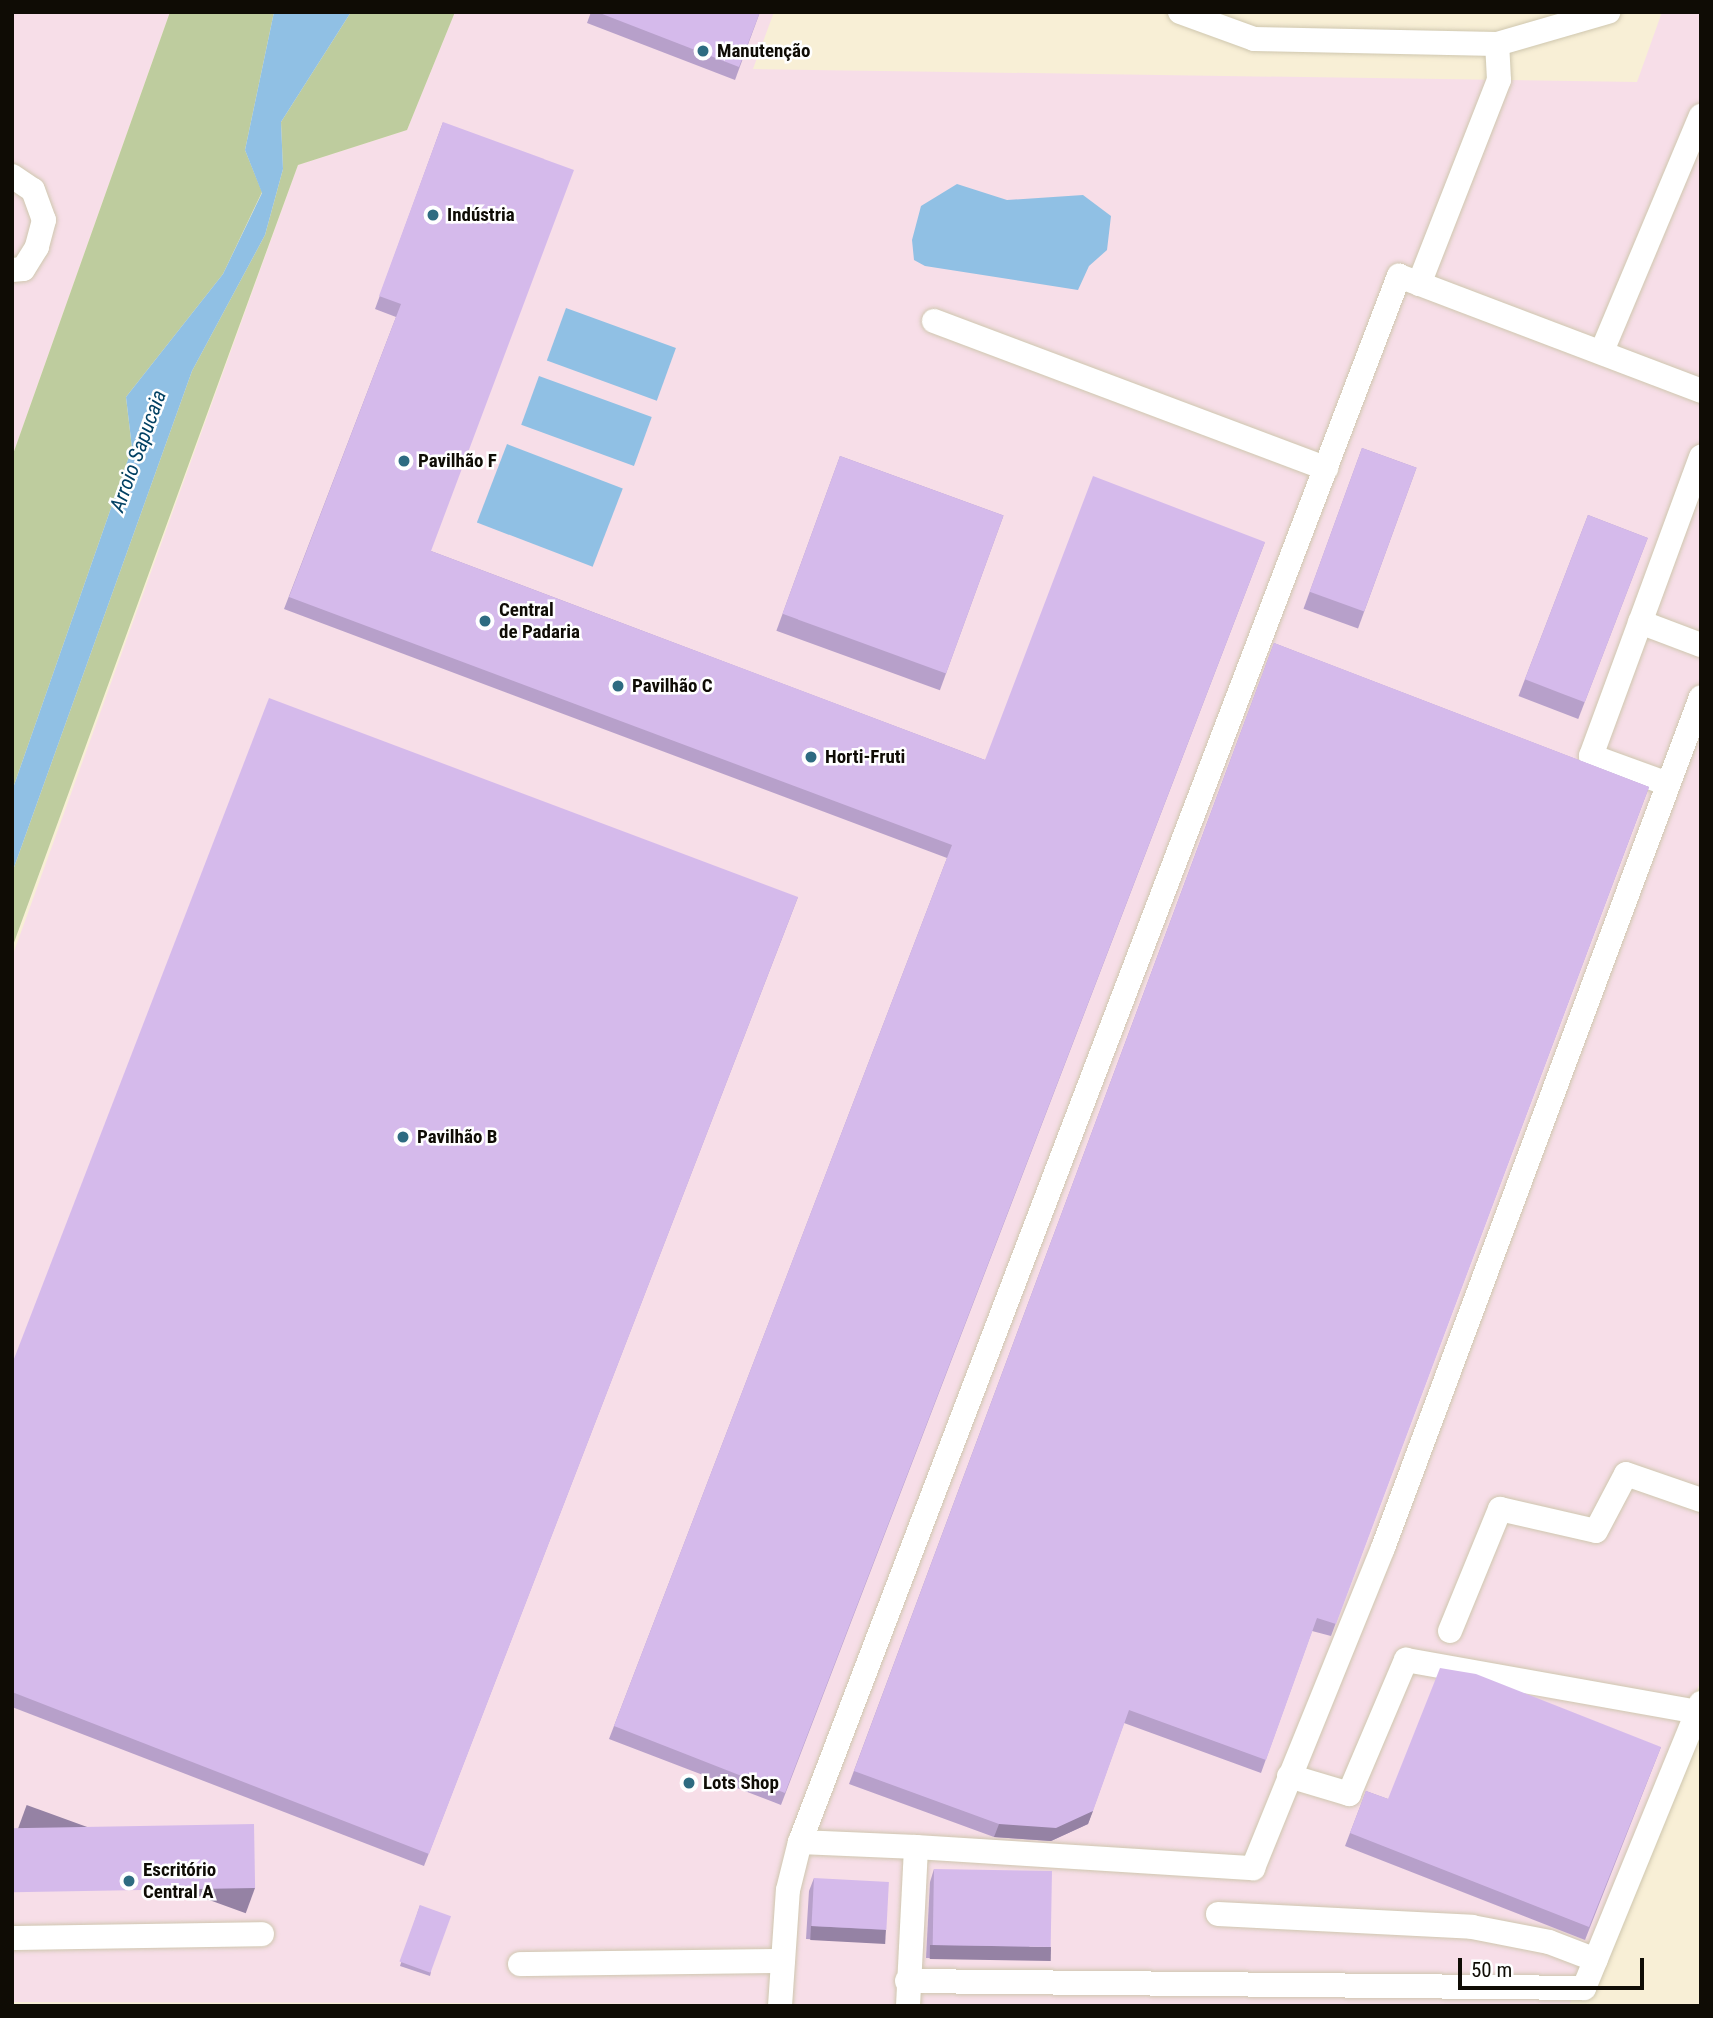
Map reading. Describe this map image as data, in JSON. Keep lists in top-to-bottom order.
{
  "water": ["Arroio Sapucaia"],
  "places": [
    "Manutenção",
    "Indústria",
    "Pavilhão F",
    "Central de Padaria",
    "Pavilhão C",
    "Horti-Fruti",
    "Pavilhão B",
    "Lots Shop",
    "Escritório Central A"
  ],
  "scale_bar": "50 m"
}
